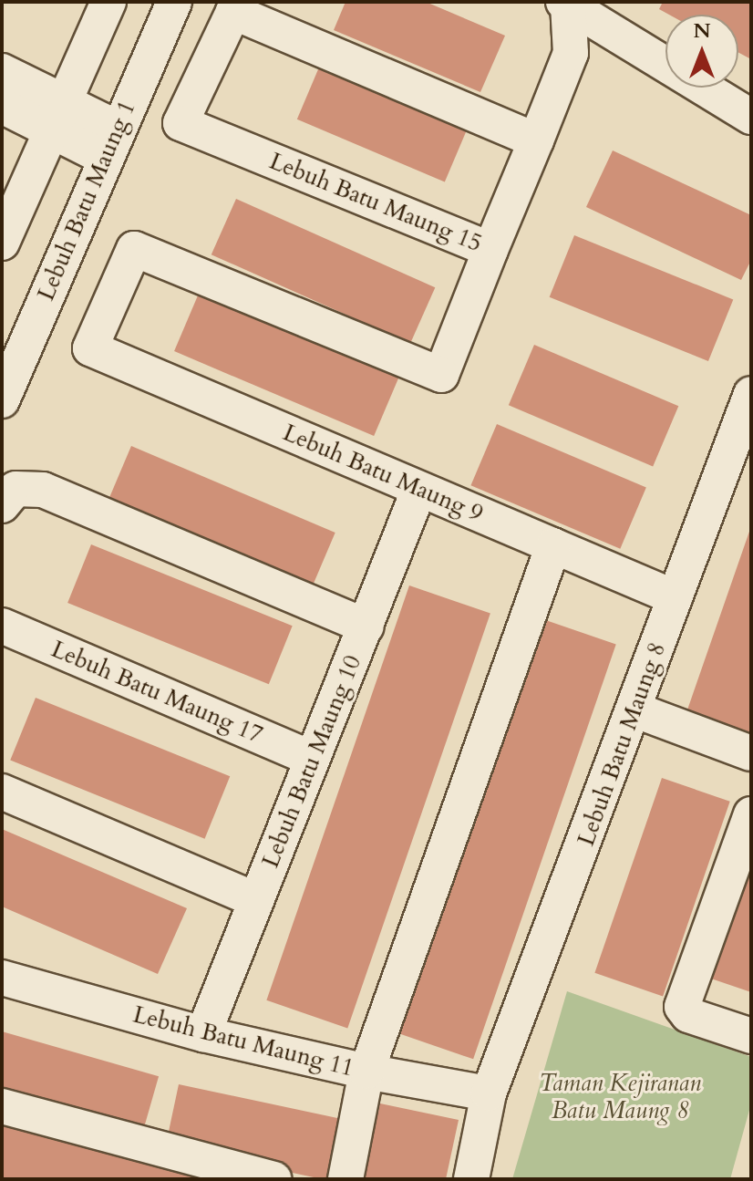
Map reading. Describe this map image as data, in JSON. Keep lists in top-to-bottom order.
{
  "streets": {
    "street": [
      "Lebuh Batu Maung 1",
      "Lebuh Batu Maung 15",
      "Lebuh Batu Maung 9",
      "Lebuh Batu Maung 17",
      "Lebuh Batu Maung 8",
      "Lebuh Batu Maung 10",
      "Lebuh Batu Maung 11"
    ]
  },
  "crossings": [
    ["Lebuh Batu Maung 15", "Lebuh Batu Maung 9"],
    ["Lebuh Batu Maung 9", "Lebuh Batu Maung 8"],
    ["Lebuh Batu Maung 9", "Lebuh Batu Maung 10"],
    ["Lebuh Batu Maung 17", "Lebuh Batu Maung 10"],
    ["Lebuh Batu Maung 8", "Lebuh Batu Maung 11"],
    ["Lebuh Batu Maung 10", "Lebuh Batu Maung 11"]
  ],
  "parks": ["Taman Kejiranan Batu Maung 8"],
  "north": "top"
}
